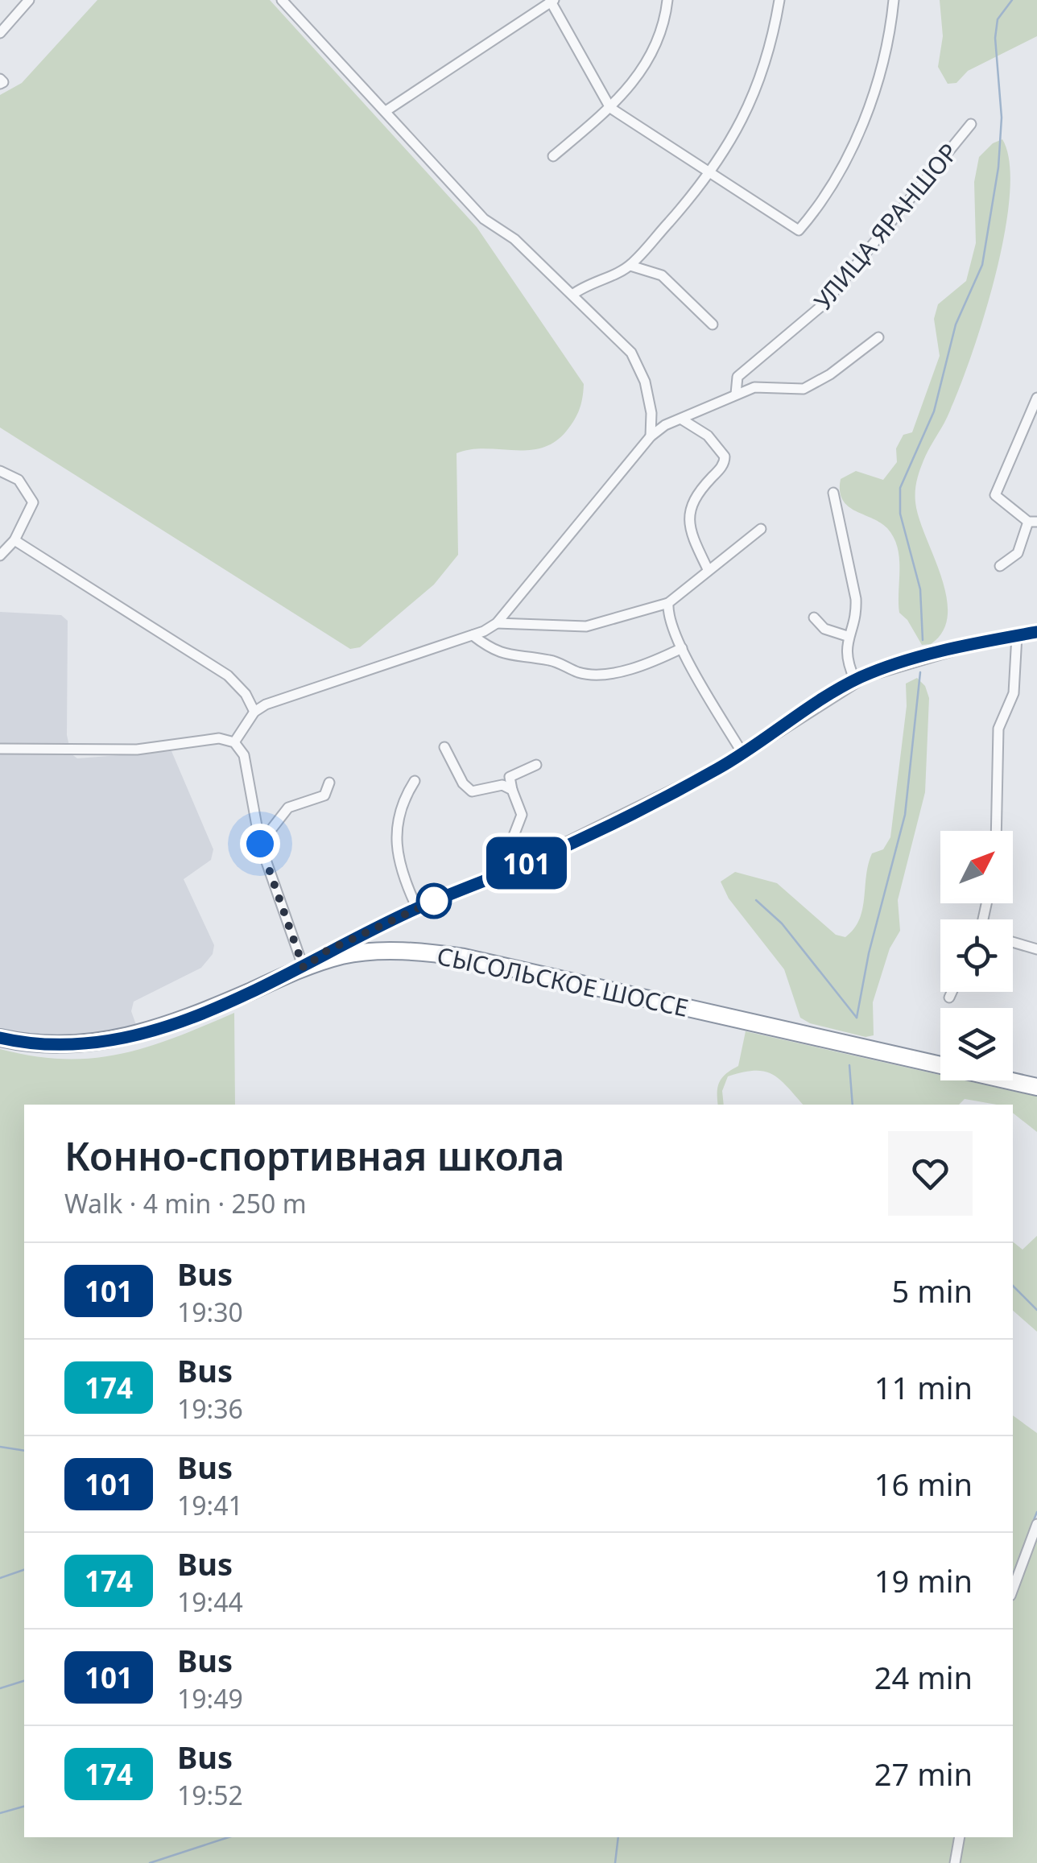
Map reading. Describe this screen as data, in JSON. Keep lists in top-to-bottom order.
{
  "streets": {
    "highway": ["СЫСОЛЬСКОЕ ШОССЕ"],
    "street": ["УЛИЦА ЯРАНШОР"]
  },
  "lines": ["bus line 101"],
  "north": "top right",
  "page": {
    "on_map": "101",
    "heading": ["Конно-спортивная школа", "Walk · 4 min · 250 m"],
    "list": [
      {
        "mark": "101",
        "name": "Bus",
        "note": "19:30",
        "value": "5 min"
      },
      {
        "mark": "174",
        "name": "Bus",
        "note": "19:36",
        "value": "11 min"
      },
      {
        "mark": "101",
        "name": "Bus",
        "note": "19:41",
        "value": "16 min"
      },
      {
        "mark": "174",
        "name": "Bus",
        "note": "19:44",
        "value": "19 min"
      },
      {
        "mark": "101",
        "name": "Bus",
        "note": "19:49",
        "value": "24 min"
      },
      {
        "mark": "174",
        "name": "Bus",
        "note": "19:52",
        "value": "27 min"
      }
    ]
  }
}
